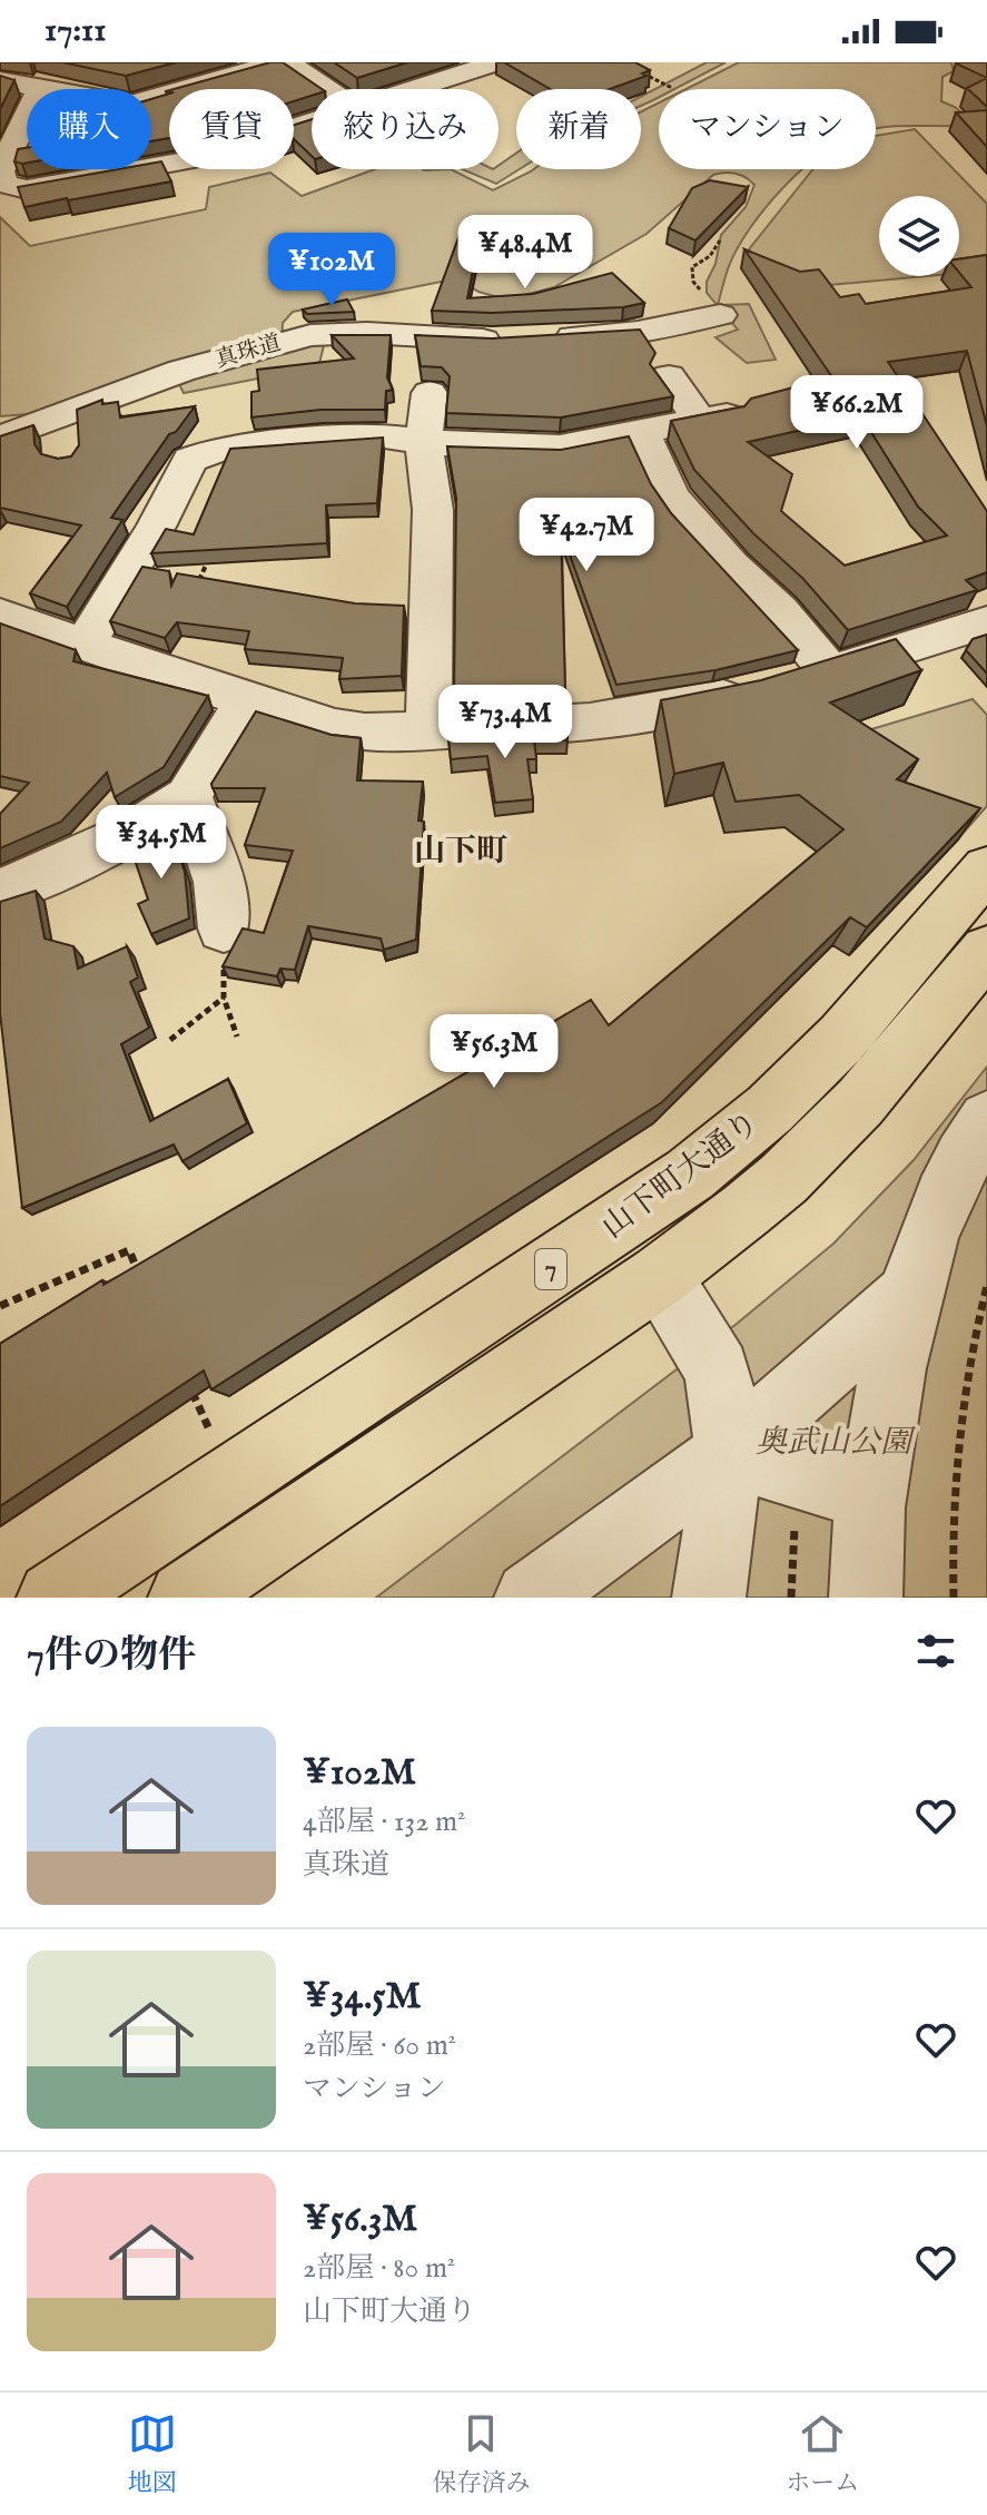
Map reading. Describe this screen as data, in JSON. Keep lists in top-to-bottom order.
{
  "streets": {
    "main road": ["山下町大通り", "7"],
    "street": ["真珠道"]
  },
  "districts": ["山下町"],
  "parks": ["奥武山公園"],
  "page": {
    "status": "17:11",
    "chip": [
      "購入",
      "賃貸",
      "絞り込み",
      "新着",
      "マンション"
    ],
    "price": [
      "¥48.4M",
      "¥102M",
      "¥66.2M",
      "¥42.7M",
      "¥73.4M",
      "¥34.5M",
      "¥56.3M"
    ],
    "heading": "7件の物件",
    "list": [
      {
        "name": "¥102M",
        "note": "4部屋 · 132 m² · 真珠道"
      },
      {
        "name": "¥34.5M",
        "note": "2部屋 · 60 m² · マンション"
      },
      {
        "name": "¥56.3M",
        "note": "2部屋 · 80 m² · 山下町大通り"
      }
    ],
    "tabs": ["地図", "保存済み", "ホーム"]
  }
}
